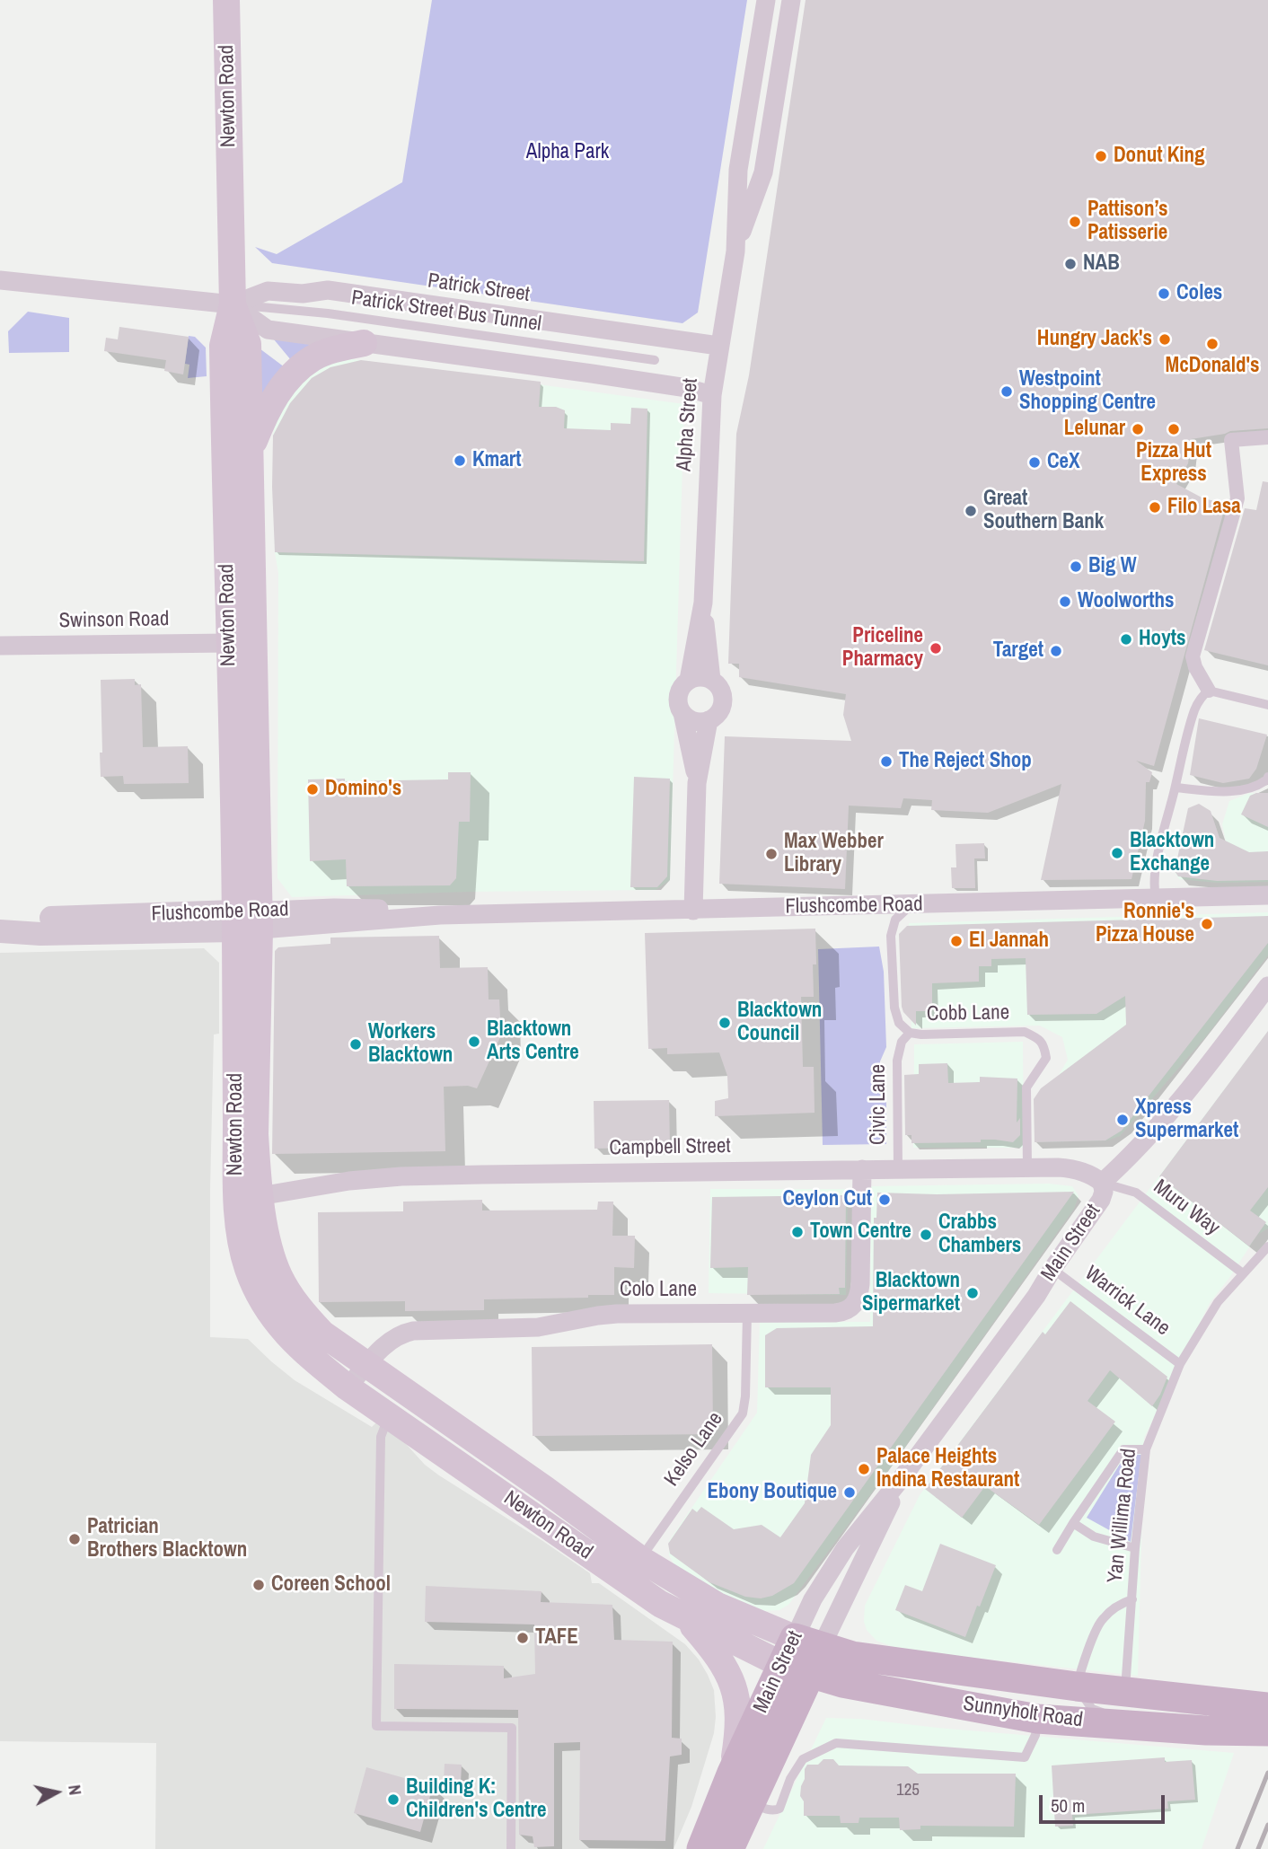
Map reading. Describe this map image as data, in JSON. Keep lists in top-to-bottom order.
{
  "streets": {
    "main road": ["Newton Road", "Main Street", "Sunnyholt Road"],
    "street": [
      "Patrick Street",
      "Alpha Street",
      "Swinson Road",
      "Flushcombe Road",
      "Campbell Street",
      "Colo Lane"
    ],
    "lane": [
      "Patrick Street Bus Tunnel",
      "Cobb Lane",
      "Civic Lane",
      "Muru Way",
      "Warrick Lane",
      "Kelso Lane",
      "Yan Willima Road"
    ]
  },
  "crossings": [
    ["Newton Road", "Patrick Street"],
    ["Newton Road", "Patrick Street Bus Tunnel"],
    ["Newton Road", "Swinson Road"],
    ["Newton Road", "Flushcombe Road"],
    ["Newton Road", "Campbell Street"],
    ["Newton Road", "Main Street"],
    ["Newton Road", "Colo Lane"],
    ["Newton Road", "Kelso Lane"],
    ["Newton Road", "Sunnyholt Road"],
    ["Patrick Street", "Patrick Street Bus Tunnel"],
    ["Patrick Street", "Alpha Street"],
    ["Cobb Lane", "Civic Lane"],
    ["Cobb Lane", "Campbell Street"],
    ["Civic Lane", "Campbell Street"],
    ["Campbell Street", "Muru Way"],
    ["Campbell Street", "Main Street"],
    ["Campbell Street", "Colo Lane"],
    ["Muru Way", "Main Street"],
    ["Muru Way", "Yan Willima Road"],
    ["Main Street", "Warrick Lane"],
    ["Main Street", "Sunnyholt Road"],
    ["Colo Lane", "Kelso Lane"],
    ["Warrick Lane", "Yan Willima Road"],
    ["Yan Willima Road", "Sunnyholt Road"]
  ],
  "parks": ["Alpha Park"],
  "places": [
    "Donut King",
    "Pattison’s Patisserie",
    "NAB",
    "Coles",
    "Hungry Jack's",
    "McDonald's",
    "Westpoint Shopping Centre",
    "Lelunar",
    "Pizza Hut Express",
    "Kmart",
    "CeX",
    "Filo Lasa",
    "Great Southern Bank",
    "Big W",
    "Woolworths",
    "Hoyts",
    "Priceline Pharmacy",
    "Target",
    "The Reject Shop",
    "Domino's",
    "Blacktown Exchange",
    "Max Webber Library",
    "Ronnie's Pizza House",
    "El Jannah",
    "Blacktown Council",
    "Blacktown Arts Centre",
    "Workers Blacktown",
    "Xpress Supermarket",
    "Ceylon Cut",
    "Town Centre",
    "Crabbs Chambers",
    "Blacktown Sipermarket",
    "Palace Heights Indina Restaurant",
    "Ebony Boutique",
    "Patrician Brothers Blacktown",
    "Coreen School",
    "TAFE",
    "Building K: Children's Centre"
  ],
  "house_numbers": ["125"],
  "scale_bar": "50 m",
  "north": "right"
}
